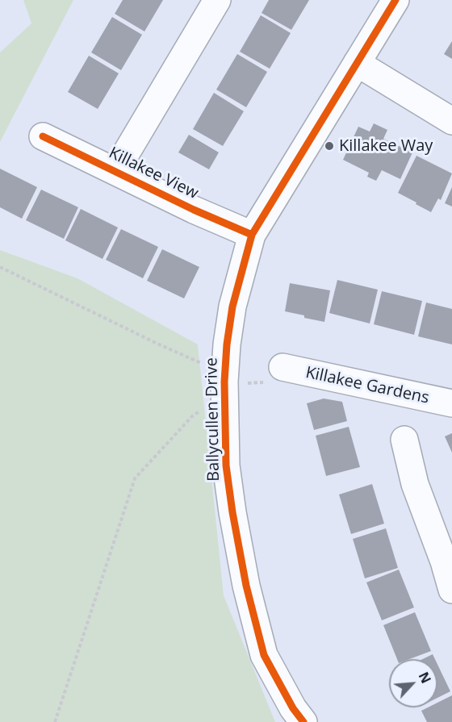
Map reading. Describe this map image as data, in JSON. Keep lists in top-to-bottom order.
{
  "streets": {
    "street": ["Killakee View", "Killakee Gardens", "Ballycullen Drive"]
  },
  "crossings": [
    ["Killakee View", "Ballycullen Drive"]
  ],
  "places": ["Killakee Way"],
  "north": "top right"
}
